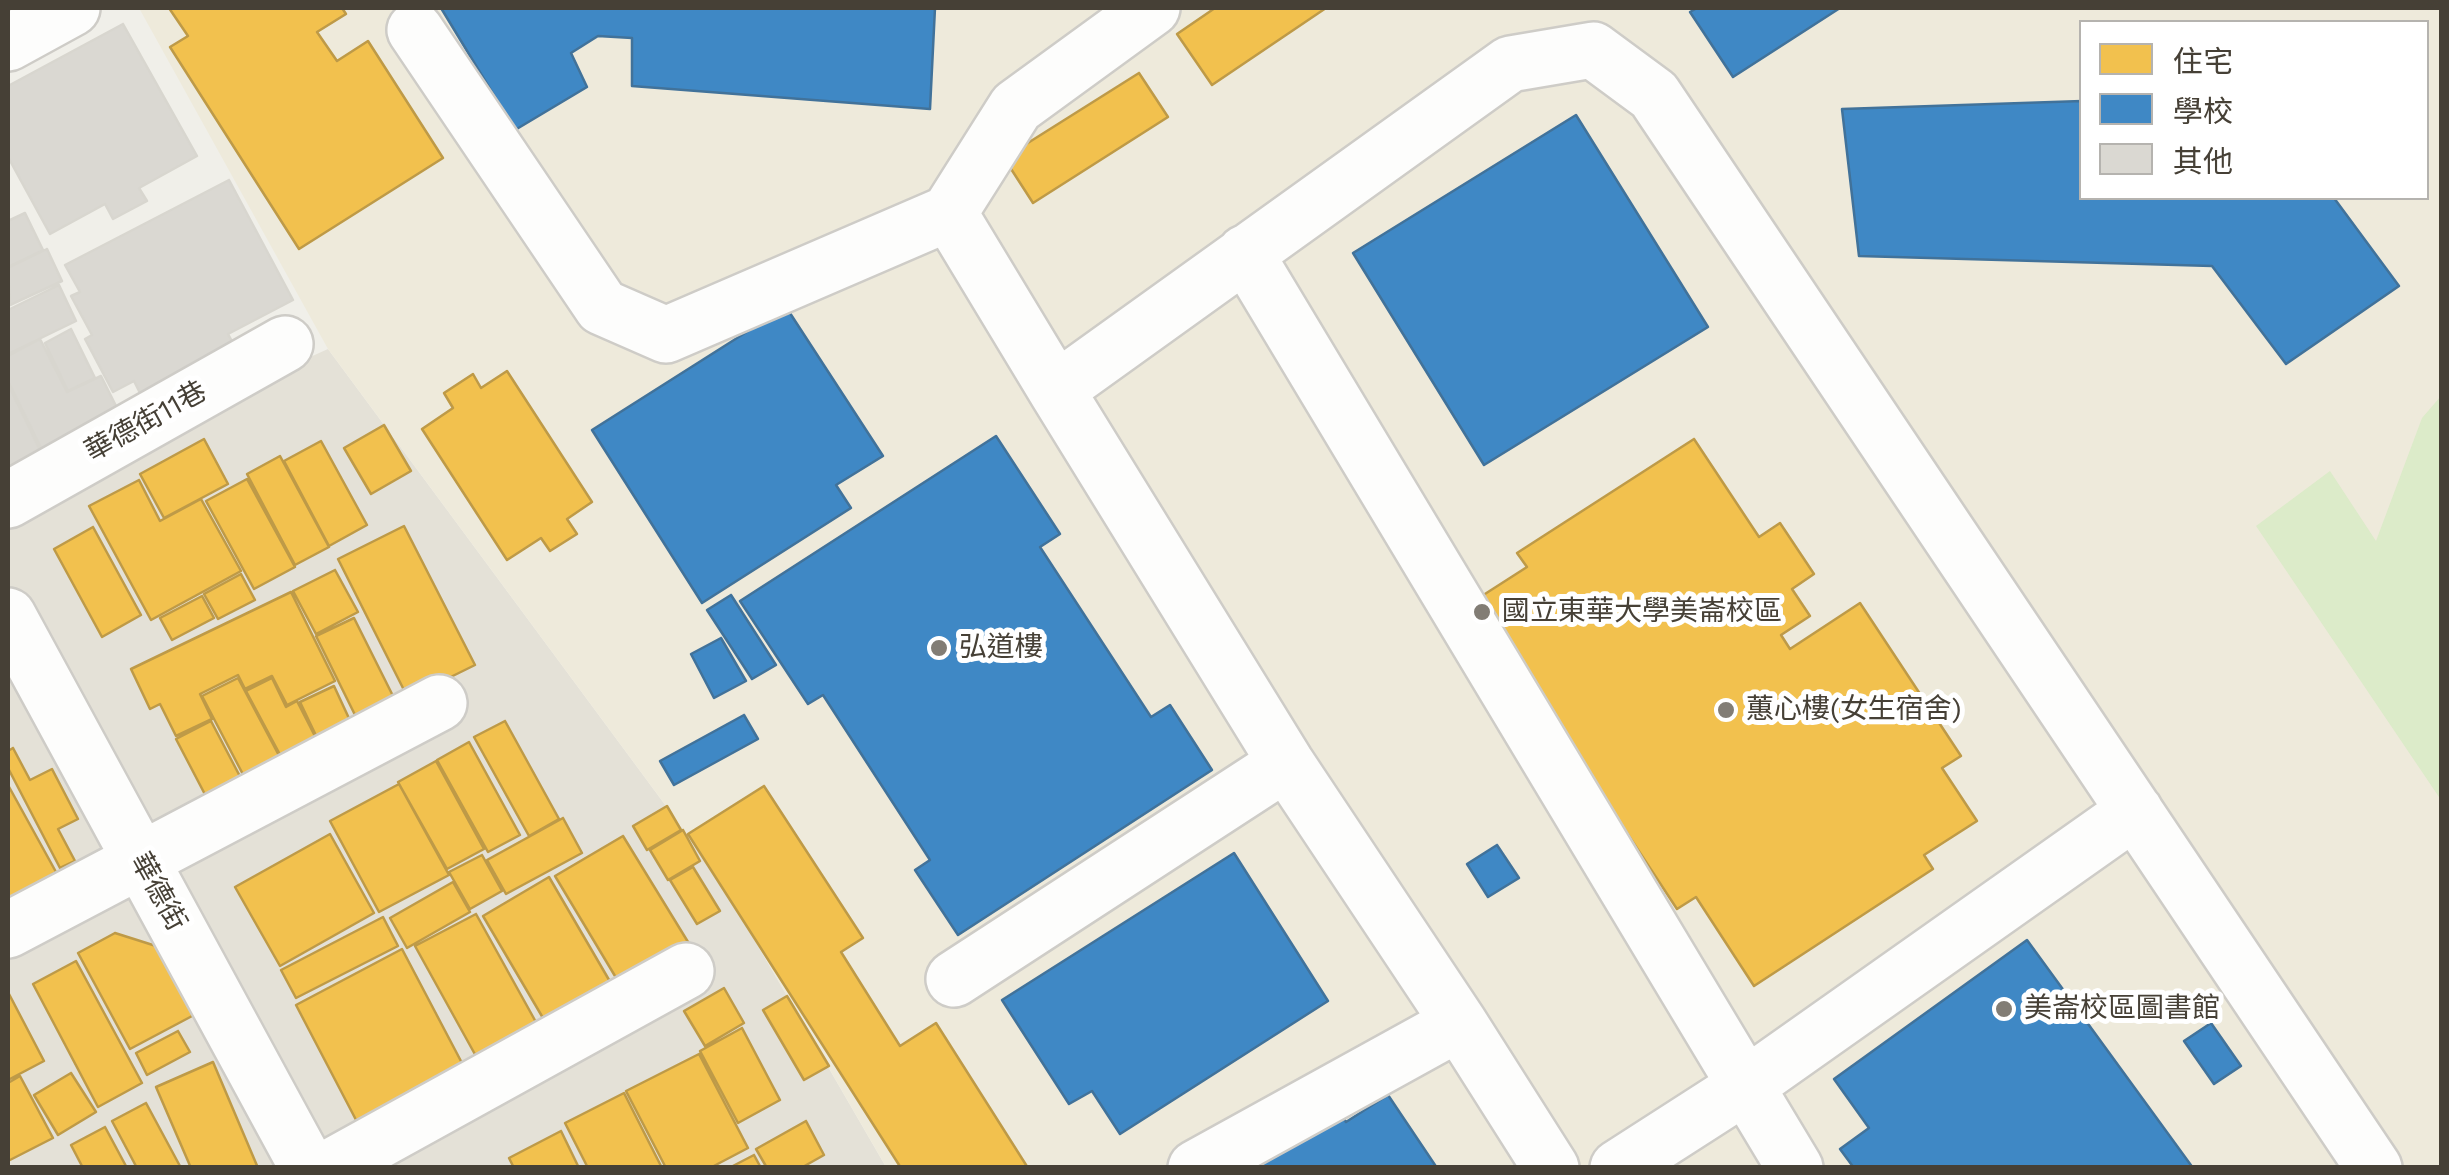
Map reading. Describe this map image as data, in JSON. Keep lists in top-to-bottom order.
{
  "streets": {
    "street": ["華德街11巷", "華德街"]
  },
  "places": [
    "國立東華大學美崙校區",
    "弘道樓",
    "蕙心樓(女生宿舍)",
    "美崙校區圖書館"
  ],
  "legend": ["住宅", "學校", "其他"]
}
